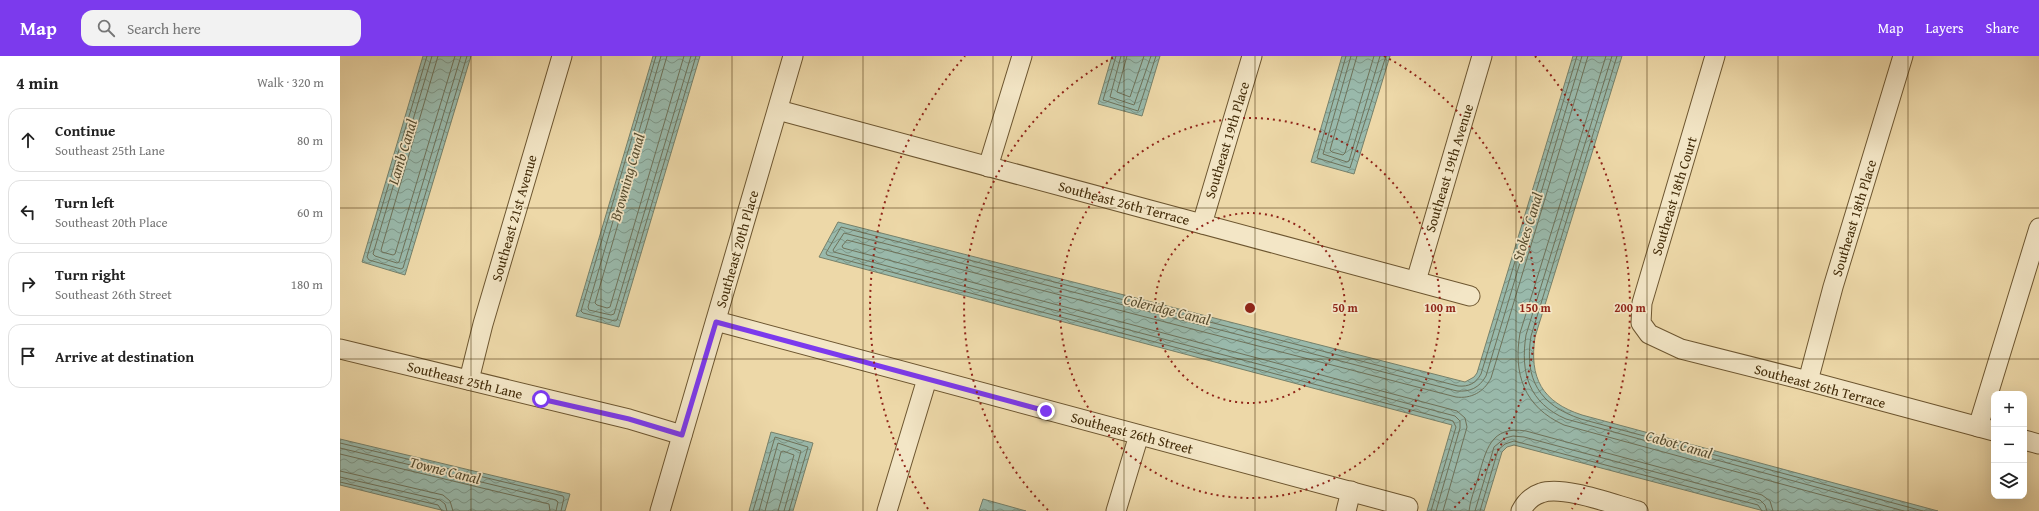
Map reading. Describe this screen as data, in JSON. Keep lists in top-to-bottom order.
{
  "streets": {
    "street": [
      "Southeast 19th Place",
      "Southeast 19th Avenue",
      "Southeast 18th Court",
      "Southeast 26th Terrace",
      "Southeast 21st Avenue",
      "Southeast 18th Place",
      "Southeast 20th Place",
      "Southeast 25th Lane",
      "Southeast 26th Street"
    ]
  },
  "crossings": [
    ["Southeast 19th Place", "Southeast 26th Terrace"],
    ["Southeast 19th Avenue", "Southeast 26th Terrace"],
    ["Southeast 18th Court", "Southeast 26th Terrace"],
    ["Southeast 26th Terrace", "Southeast 18th Place"],
    ["Southeast 26th Terrace", "Southeast 20th Place"],
    ["Southeast 21st Avenue", "Southeast 25th Lane"],
    ["Southeast 20th Place", "Southeast 25th Lane"],
    ["Southeast 20th Place", "Southeast 26th Street"]
  ],
  "water": [
    "Lamb Canal",
    "Browning Canal",
    "Stokes Canal",
    "Coleridge Canal",
    "Cabot Canal",
    "Towne Canal"
  ],
  "page": {
    "header": "Map",
    "search": "Search here",
    "nav": ["Map", "Layers", "Share"],
    "heading": ["4 min", "Walk · 320 m"],
    "list": [
      ["Continue", "Southeast 25th Lane", "80 m"],
      ["Turn left", "Southeast 20th Place", "60 m"],
      ["Turn right", "Southeast 26th Street", "180 m"],
      "Arrive at destination"
    ],
    "map_buttons": ["+", "−"]
  },
  "rings": [
    "50 m",
    "100 m",
    "150 m",
    "200 m"
  ]
}
